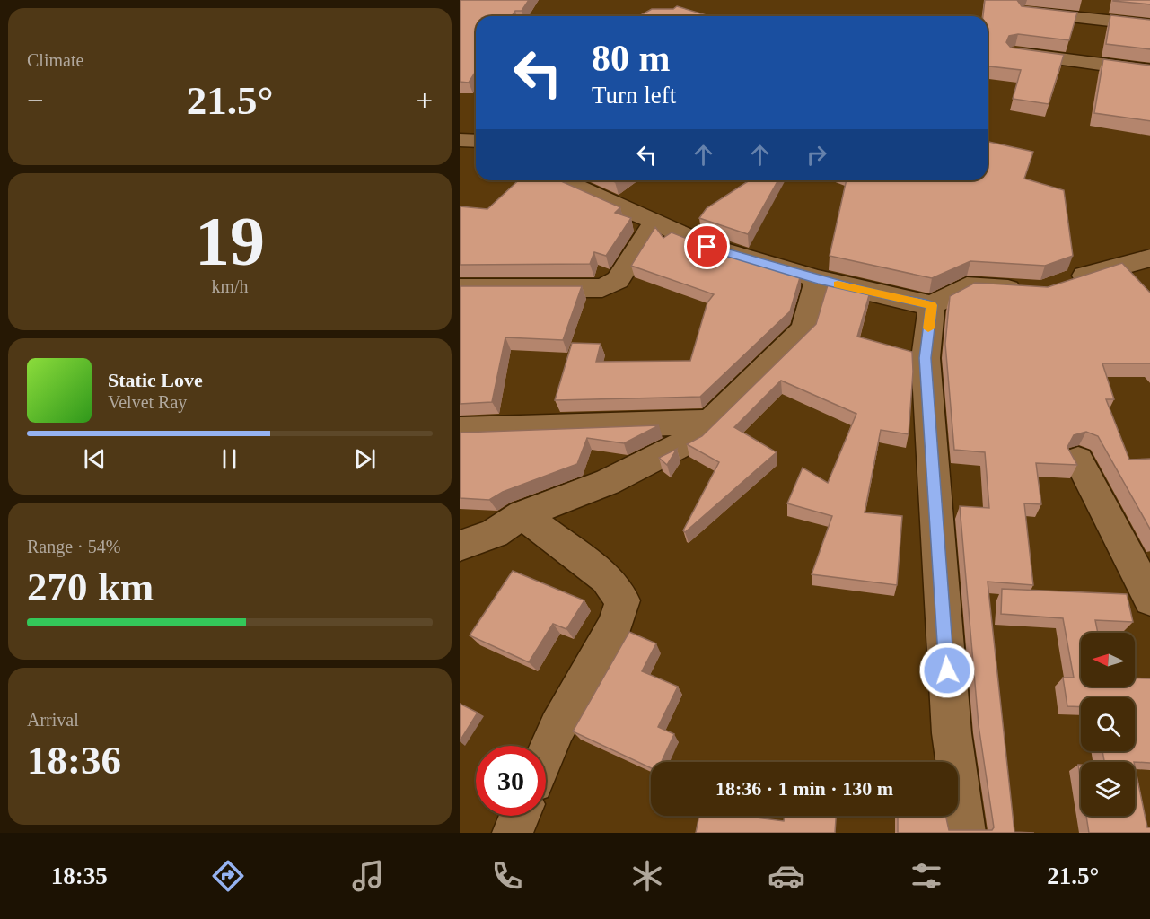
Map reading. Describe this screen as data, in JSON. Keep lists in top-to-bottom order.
{
  "north": "left",
  "page": {
    "tile": [
      "Climate",
      ["19", "km/h"],
      ["Range · 54%", "270 km"],
      ["Arrival", "18:36"]
    ],
    "turn": ["80 m", "Turn left"],
    "heat": ["−", "21.5°", "+"],
    "song": ["Static Love", "Velvet Ray"],
    "limit": "30",
    "trip": "18:36 · 1 min · 130 m",
    "tabs": ["18:35", "21.5°"]
  }
}
